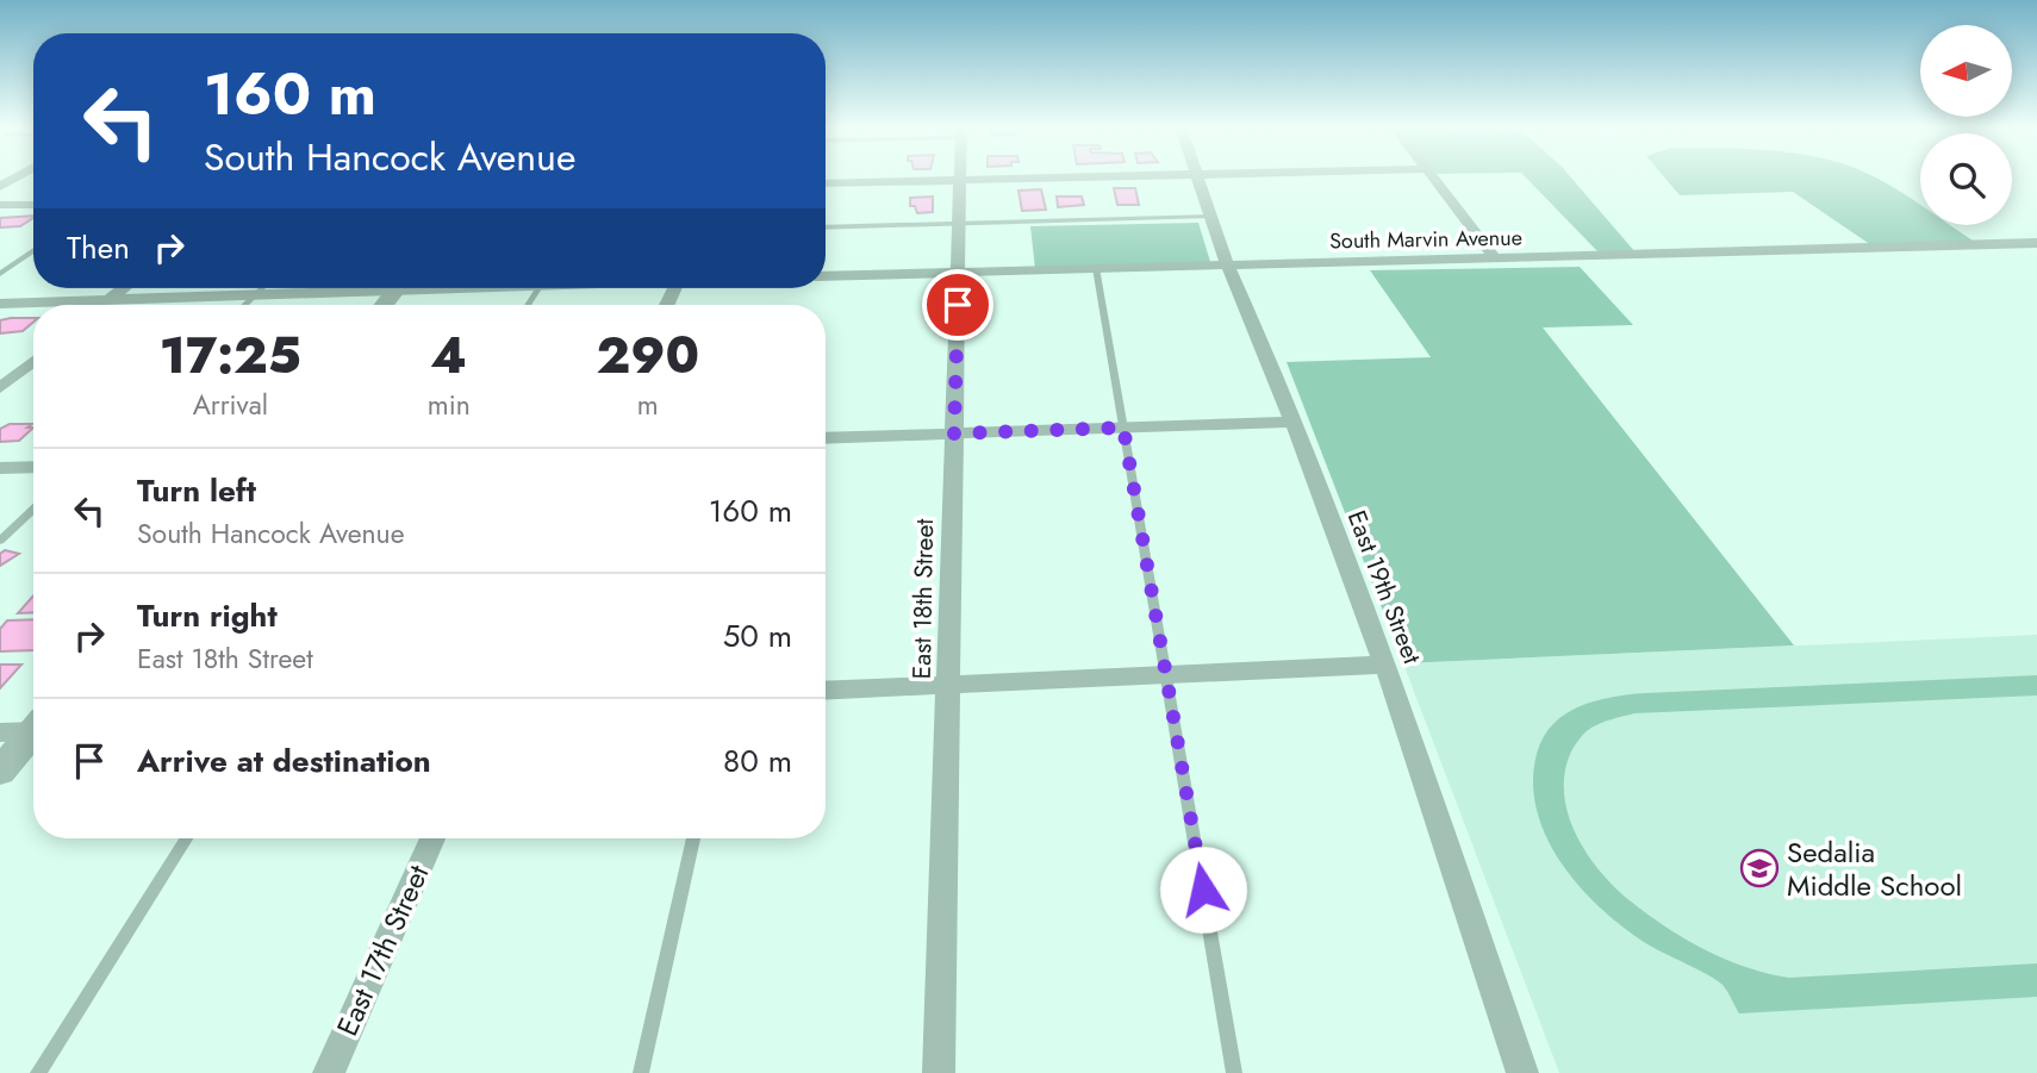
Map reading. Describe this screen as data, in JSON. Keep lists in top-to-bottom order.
{
  "streets": {
    "street": [
      "South Marvin Avenue",
      "East 19th Street",
      "East 18th Street",
      "East 17th Street"
    ]
  },
  "crossings": [
    ["South Marvin Avenue", "East 19th Street"],
    ["South Marvin Avenue", "East 18th Street"]
  ],
  "places": {
    "school or university": ["Sedalia Middle School"]
  },
  "north": "left",
  "page": {
    "turn": ["160 m", "South Hancock Avenue"],
    "then": "Then",
    "eta": [
      "17:25",
      "Arrival",
      "4",
      "min",
      "290",
      "m"
    ],
    "list": [
      {
        "name": "Turn left",
        "note": "South Hancock Avenue",
        "value": "160 m"
      },
      {
        "name": "Turn right",
        "note": "East 18th Street",
        "value": "50 m"
      },
      {
        "name": "Arrive at destination",
        "value": "80 m"
      }
    ]
  }
}
